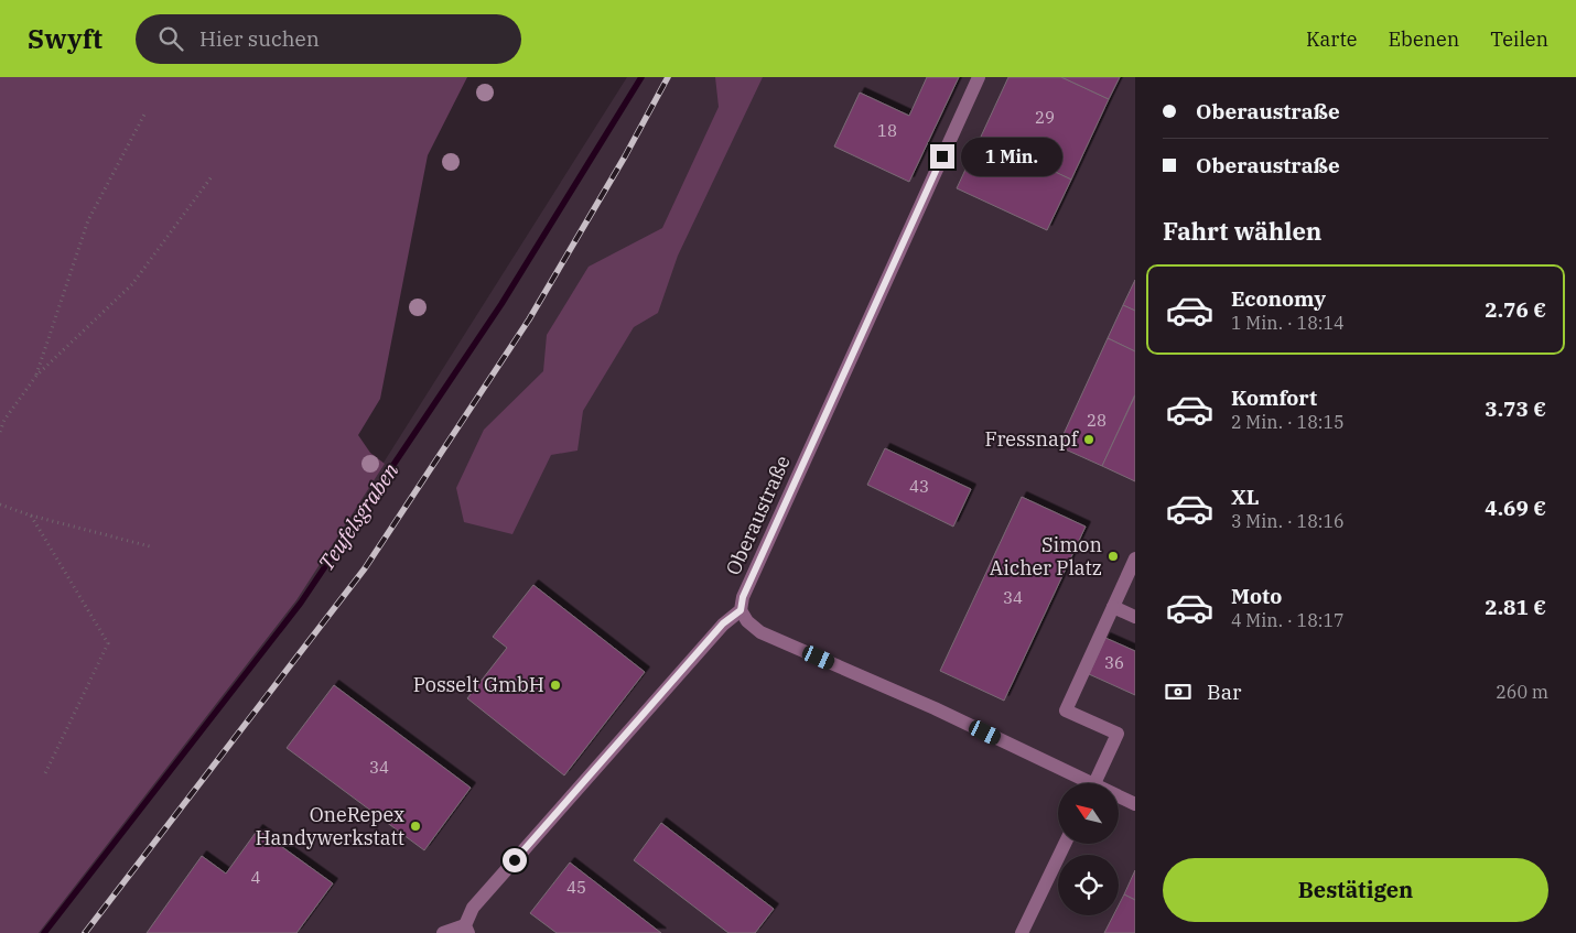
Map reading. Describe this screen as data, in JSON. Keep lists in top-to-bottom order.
{
  "streets": {
    "street": ["Oberaustraße"]
  },
  "water": ["Teufelsgraben"],
  "places": [
    "Fressnapf",
    "Simon Aicher Platz",
    "Posselt GmbH",
    "OneRepex Handywerkstatt"
  ],
  "house_numbers": [
    "29",
    "18",
    "28",
    "43",
    "34",
    "36",
    "34",
    "4",
    "45"
  ],
  "north": "top left",
  "page": {
    "header": "Swyft",
    "search": "Hier suchen",
    "nav": ["Karte", "Ebenen", "Teilen"],
    "banner": ["Oberaustraße", "Oberaustraße"],
    "bubble": "1 Min.",
    "heading": "Fahrt wählen",
    "list": [
      {
        "name": "Economy",
        "note": "1 Min. · 18:14",
        "value": "2.76 €"
      },
      {
        "name": "Komfort",
        "note": "2 Min. · 18:15",
        "value": "3.73 €"
      },
      {
        "name": "XL",
        "note": "3 Min. · 18:16",
        "value": "4.69 €"
      },
      {
        "name": "Moto",
        "note": "4 Min. · 18:17",
        "value": "2.81 €"
      }
    ],
    "pay": ["Bar", "260 m"],
    "buttons": "Bestätigen"
  }
}
